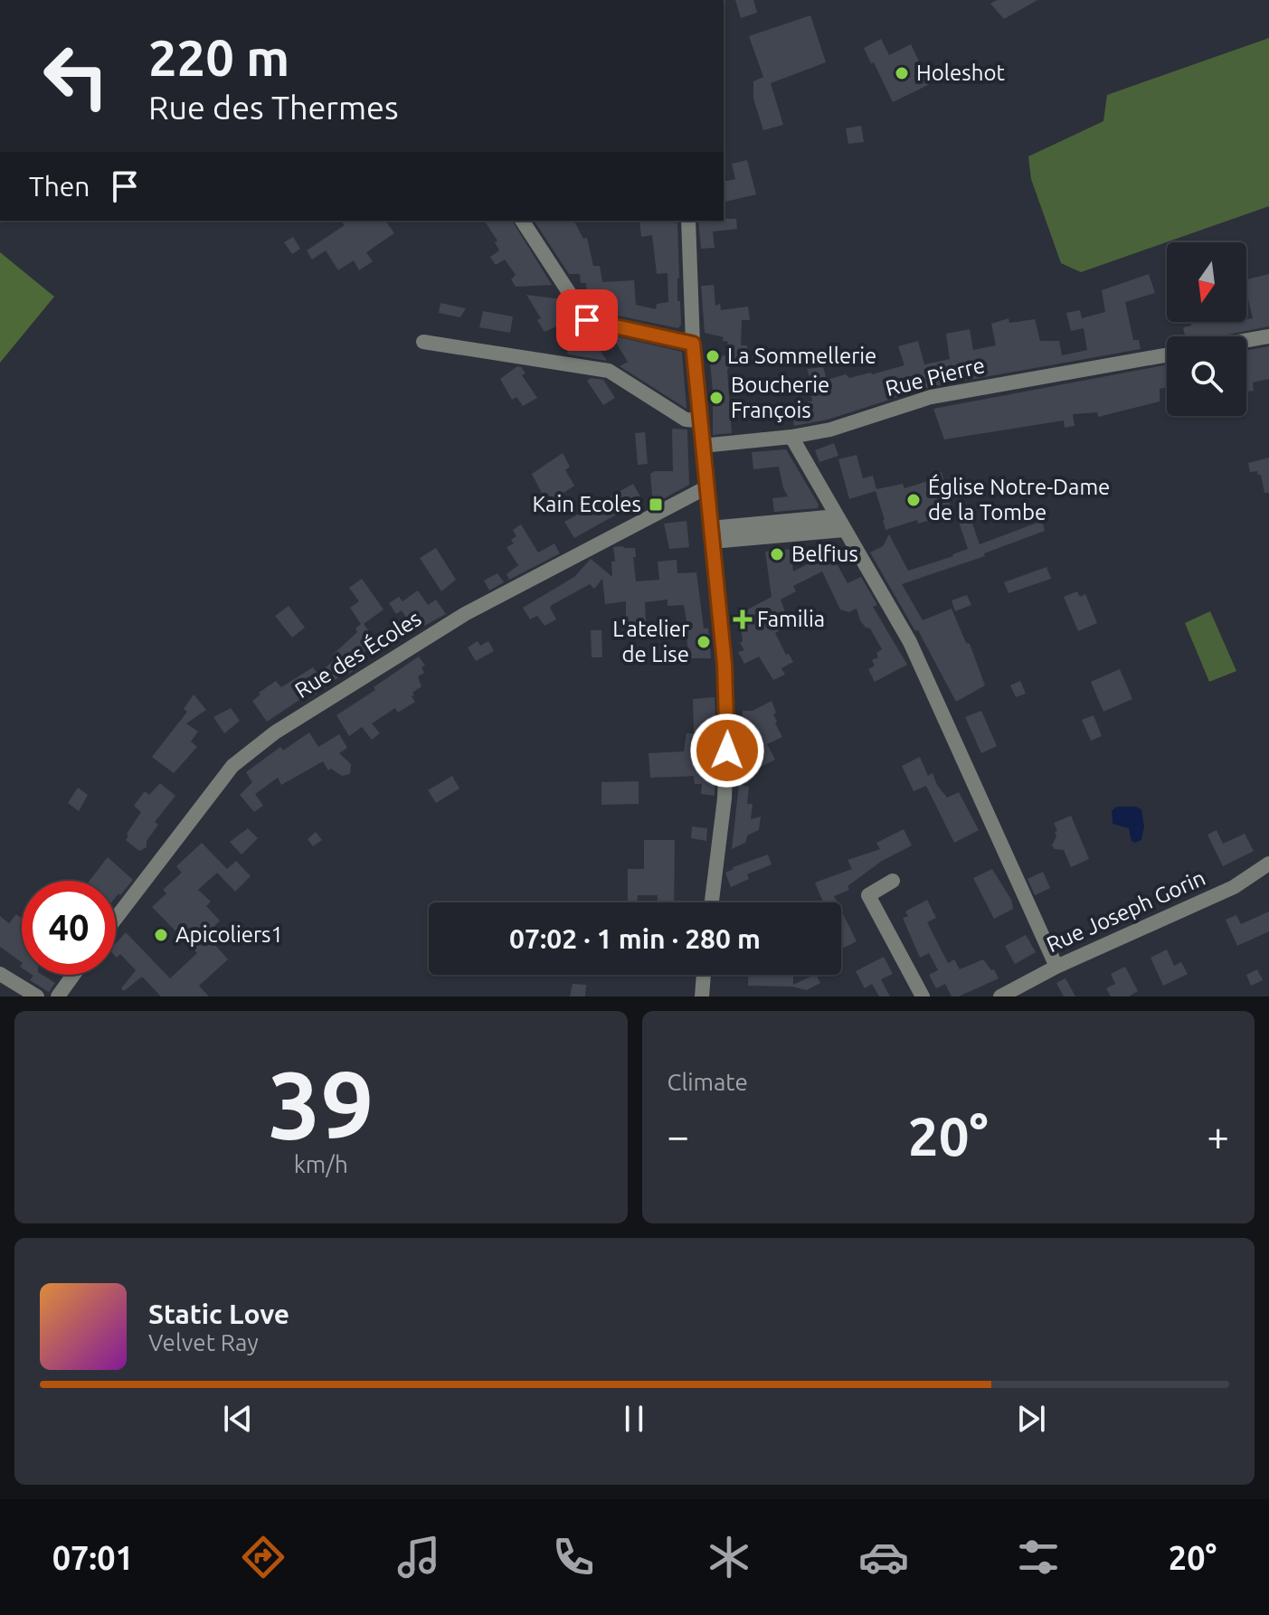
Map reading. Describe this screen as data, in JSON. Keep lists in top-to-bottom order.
{
  "streets": {
    "street": ["Rue Pierre", "Rue des Écoles", "Rue Joseph Gorin"]
  },
  "places": {
    "other": [
      "Holeshot",
      "La Sommellerie",
      "Boucherie François",
      "Église Notre-Dame de la Tombe",
      "Belfius",
      "L'atelier de Lise",
      "Apicoliers1"
    ],
    "transit": ["Kain Ecoles"],
    "health": ["Familia"]
  },
  "north": "bottom",
  "page": {
    "turn": ["220 m", "Rue des Thermes"],
    "then": "Then",
    "limit": "40",
    "trip": "07:02 · 1 min · 280 m",
    "tile": [
      ["39", "km/h"],
      "Climate"
    ],
    "heat": ["−", "20°", "+"],
    "song": ["Static Love", "Velvet Ray"],
    "tabs": ["07:01", "20°"]
  }
}
